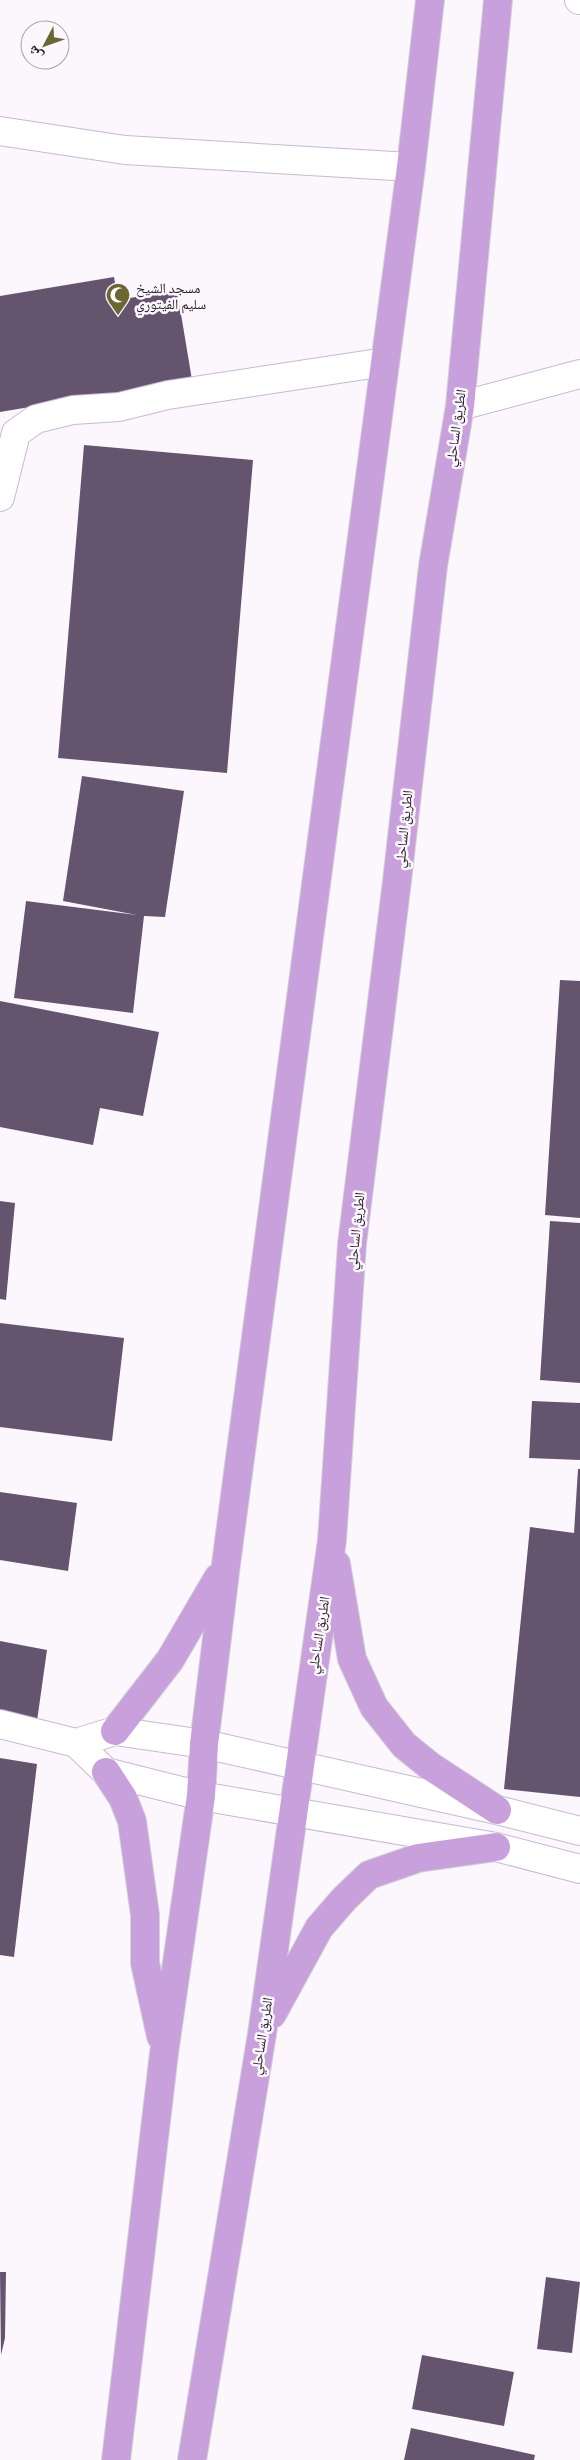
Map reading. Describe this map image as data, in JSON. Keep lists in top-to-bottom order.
{
  "streets": {
    "highway": ["الطريق الساحلي"]
  },
  "places": {
    "mosque": ["مسجد الشيخ سليم الفيتوري"]
  },
  "north": "bottom left"
}
